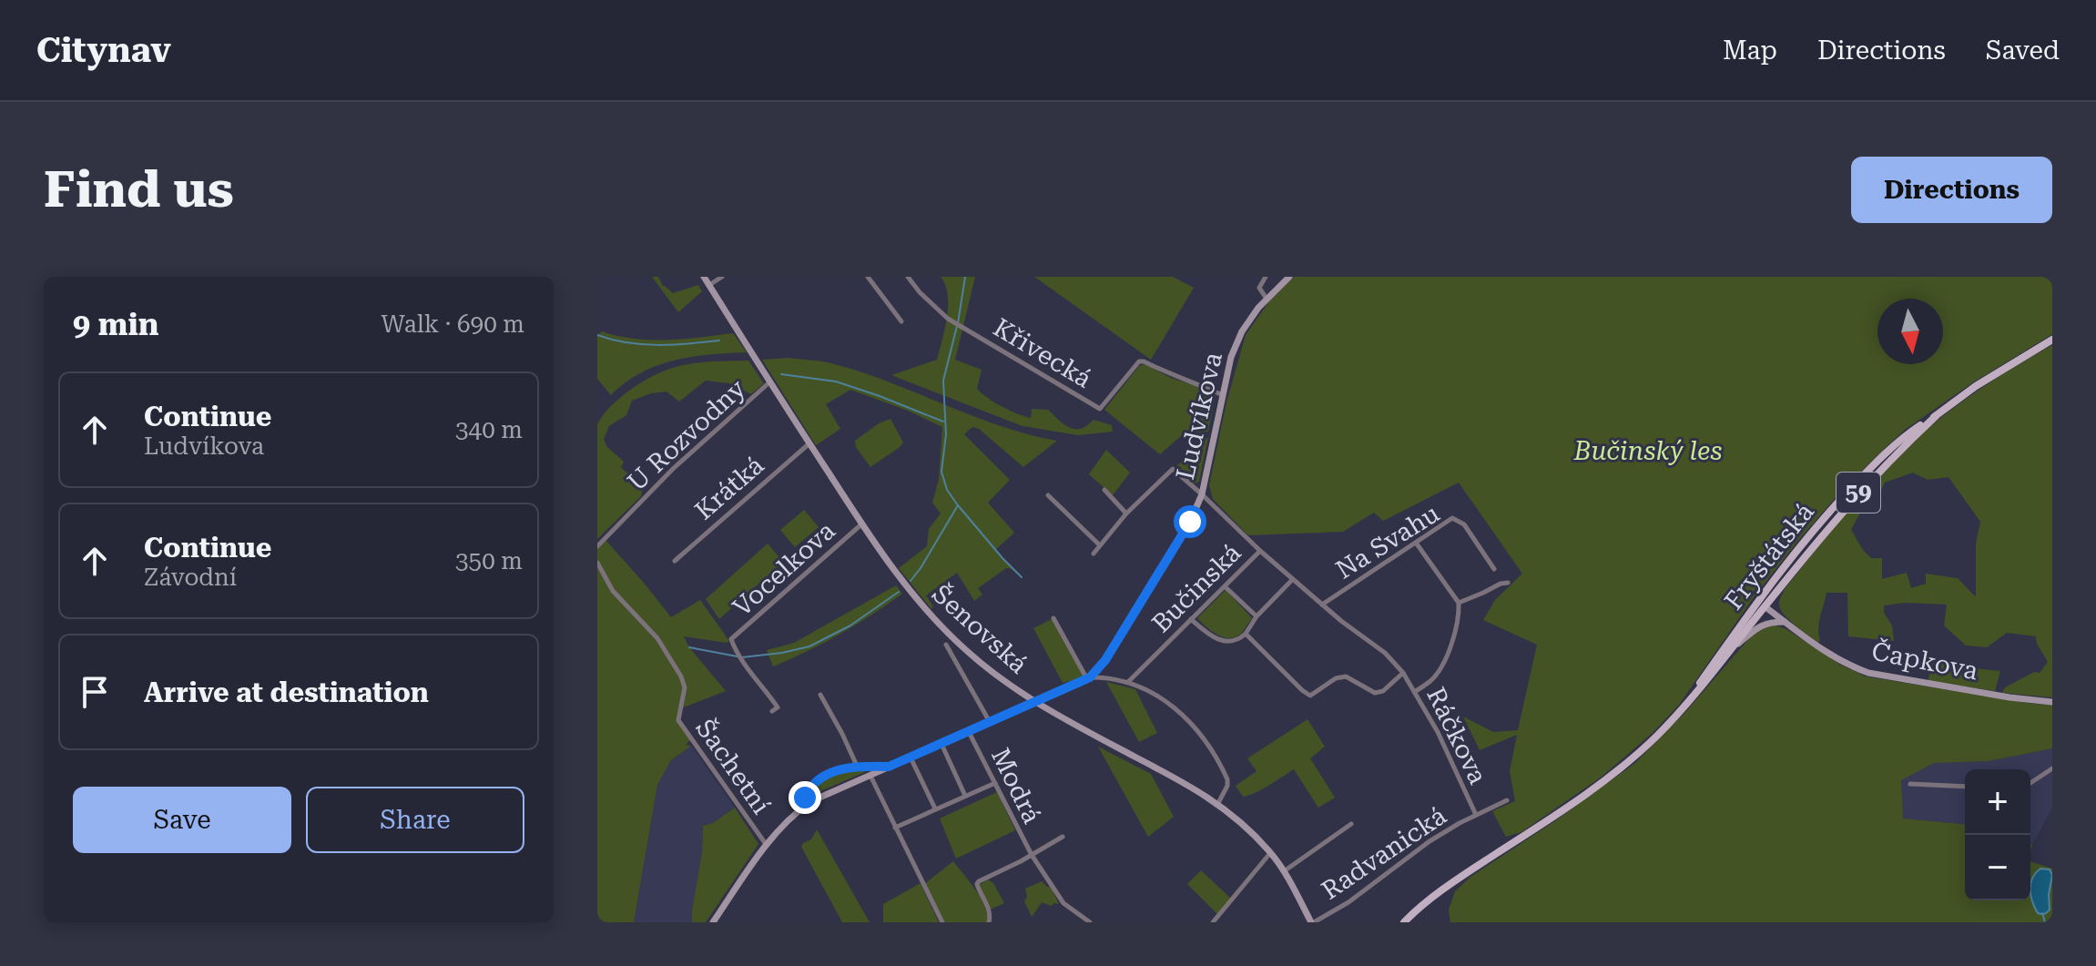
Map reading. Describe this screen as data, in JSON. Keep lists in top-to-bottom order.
{
  "streets": {
    "main road": ["59", "Fryštátská"],
    "street": [
      "Křivecká",
      "Ludvíkova",
      "U Rozvodny",
      "Krátká",
      "Na Svahu",
      "Vocelkova",
      "Bučinská",
      "Šenovská",
      "Čapkova",
      "Ráčkova",
      "Šachetní",
      "Modrá",
      "Radvanická"
    ]
  },
  "crossings": [
    ["Křivecká", "Ludvíkova"],
    ["Ludvíkova", "Šenovská"],
    ["Ludvíkova", "Ráčkova"],
    ["Ludvíkova", "Šachetní"],
    ["Ludvíkova", "Modrá"],
    ["U Rozvodny", "Šenovská"],
    ["Krátká", "Šenovská"],
    ["59", "Fryštátská"],
    ["Na Svahu", "Ráčkova"],
    ["Fryštátská", "Čapkova"],
    ["Vocelkova", "Šenovská"],
    ["Bučinská", "Ráčkova"],
    ["Šenovská", "Radvanická"],
    ["Ráčkova", "Radvanická"]
  ],
  "parks": ["Bučinský les"],
  "north": "bottom",
  "page": {
    "header": "Citynav",
    "nav": ["Map", "Directions", "Saved"],
    "buttons": [
      "Directions",
      ["Save", "Share"]
    ],
    "title": "Find us",
    "heading": ["9 min", "Walk · 690 m"],
    "list": [
      ["Continue", "Ludvíkova", "340 m"],
      ["Continue", "Závodní", "350 m"],
      "Arrive at destination"
    ],
    "map_buttons": ["+", "−"]
  }
}
